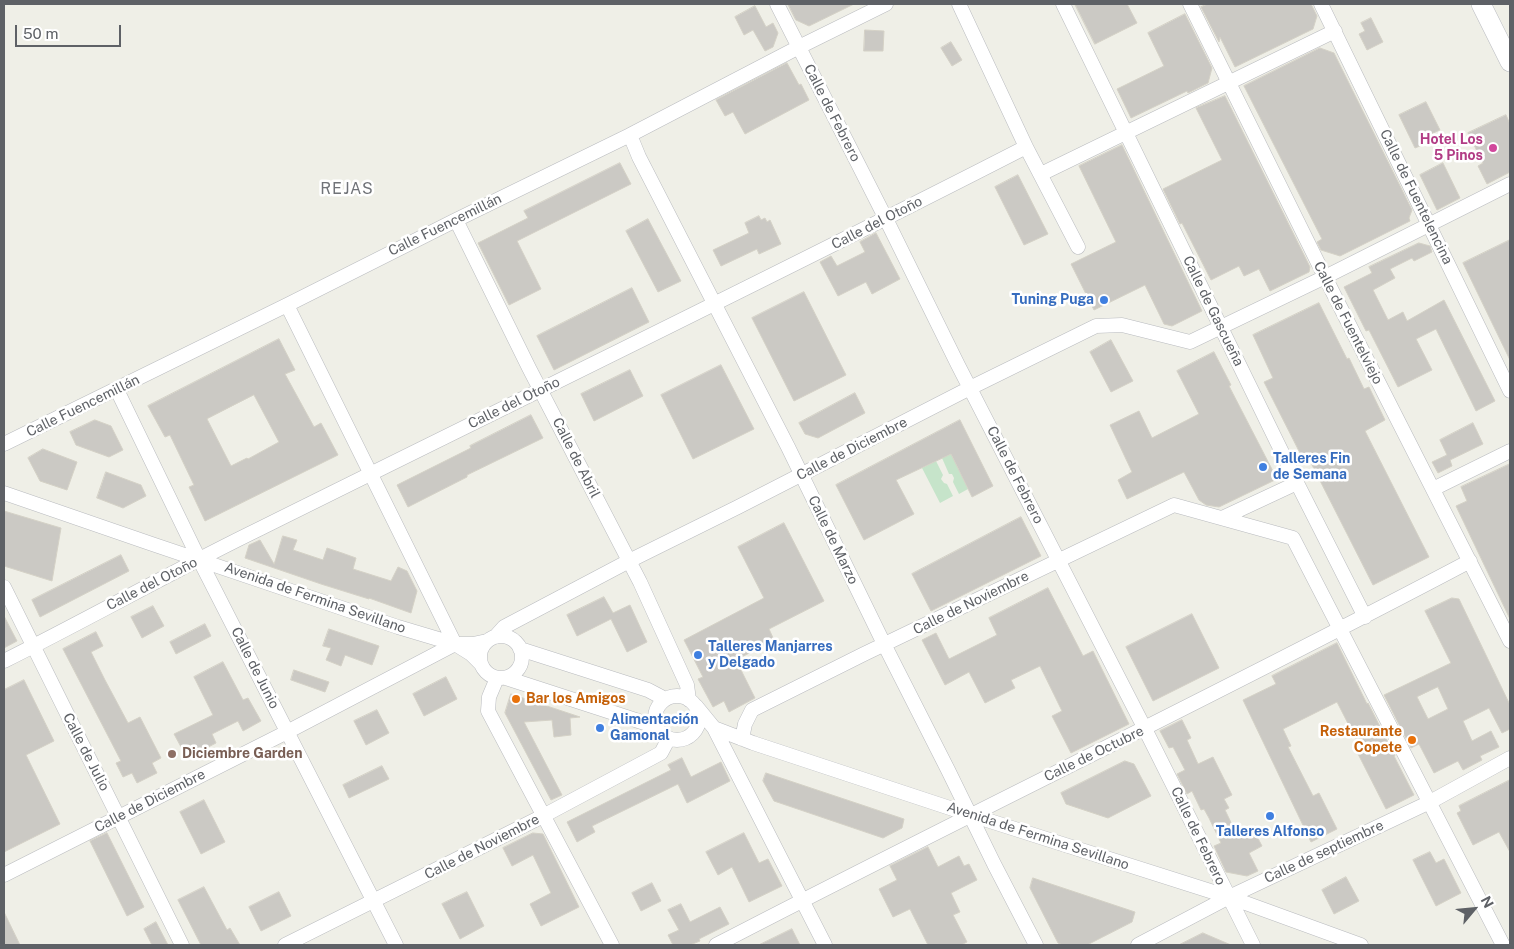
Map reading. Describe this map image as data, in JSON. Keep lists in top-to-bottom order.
{
  "streets": {
    "street": [
      "Calle de Febrero",
      "Calle de Fuentelencina",
      "Calle del Otoño",
      "Calle Fuencemillán",
      "Calle de Gascueña",
      "Calle de Fuentelviejo",
      "Calle de Diciembre",
      "Calle de Abril",
      "Calle de Marzo",
      "Avenida de Fermina Sevillano",
      "Calle de Noviembre",
      "Calle de Junio",
      "Calle de Julio",
      "Calle de Octubre",
      "Calle de septiembre"
    ]
  },
  "crossings": [
    ["Calle de Febrero", "Calle del Otoño"],
    ["Calle de Febrero", "Calle Fuencemillán"],
    ["Calle de Febrero", "Calle de Diciembre"],
    ["Calle de Febrero", "Avenida de Fermina Sevillano"],
    ["Calle de Febrero", "Calle de Noviembre"],
    ["Calle de Febrero", "Calle de Octubre"],
    ["Calle de Febrero", "Calle de septiembre"],
    ["Calle de Fuentelencina", "Calle de Diciembre"],
    ["Calle del Otoño", "Calle de Abril"],
    ["Calle del Otoño", "Calle de Marzo"],
    ["Calle del Otoño", "Avenida de Fermina Sevillano"],
    ["Calle del Otoño", "Calle de Junio"],
    ["Calle del Otoño", "Calle de Julio"],
    ["Calle Fuencemillán", "Calle de Abril"],
    ["Calle Fuencemillán", "Calle de Marzo"],
    ["Calle Fuencemillán", "Calle de Junio"],
    ["Calle de Gascueña", "Calle de Diciembre"],
    ["Calle de Gascueña", "Calle de Octubre"],
    ["Calle de Fuentelviejo", "Calle de Diciembre"],
    ["Calle de Fuentelviejo", "Calle de Octubre"],
    ["Calle de Diciembre", "Calle de Abril"],
    ["Calle de Diciembre", "Calle de Marzo"],
    ["Calle de Diciembre", "Avenida de Fermina Sevillano"],
    ["Calle de Diciembre", "Calle de Junio"],
    ["Calle de Diciembre", "Calle de Julio"],
    ["Calle de Abril", "Calle de Noviembre"],
    ["Calle de Marzo", "Avenida de Fermina Sevillano"],
    ["Calle de Marzo", "Calle de Noviembre"],
    ["Calle de Marzo", "Calle de Octubre"],
    ["Avenida de Fermina Sevillano", "Calle de Noviembre"],
    ["Avenida de Fermina Sevillano", "Calle de Junio"],
    ["Avenida de Fermina Sevillano", "Calle de Octubre"],
    ["Avenida de Fermina Sevillano", "Calle de septiembre"],
    ["Calle de Noviembre", "Calle de Junio"],
    ["Calle de Noviembre", "Calle de Octubre"],
    ["Calle de Noviembre", "Calle de septiembre"]
  ],
  "districts": ["REJAS"],
  "places": [
    "Hotel Los 5 Pinos",
    "Tuning Puga",
    "Talleres Fin de Semana",
    "Talleres Manjarres y Delgado",
    "Bar los Amigos",
    "Alimentación Gamonal",
    "Restaurante Copete",
    "Diciembre Garden",
    "Talleres Alfonso"
  ],
  "scale_bar": "50 m",
  "north": "top right"
}
